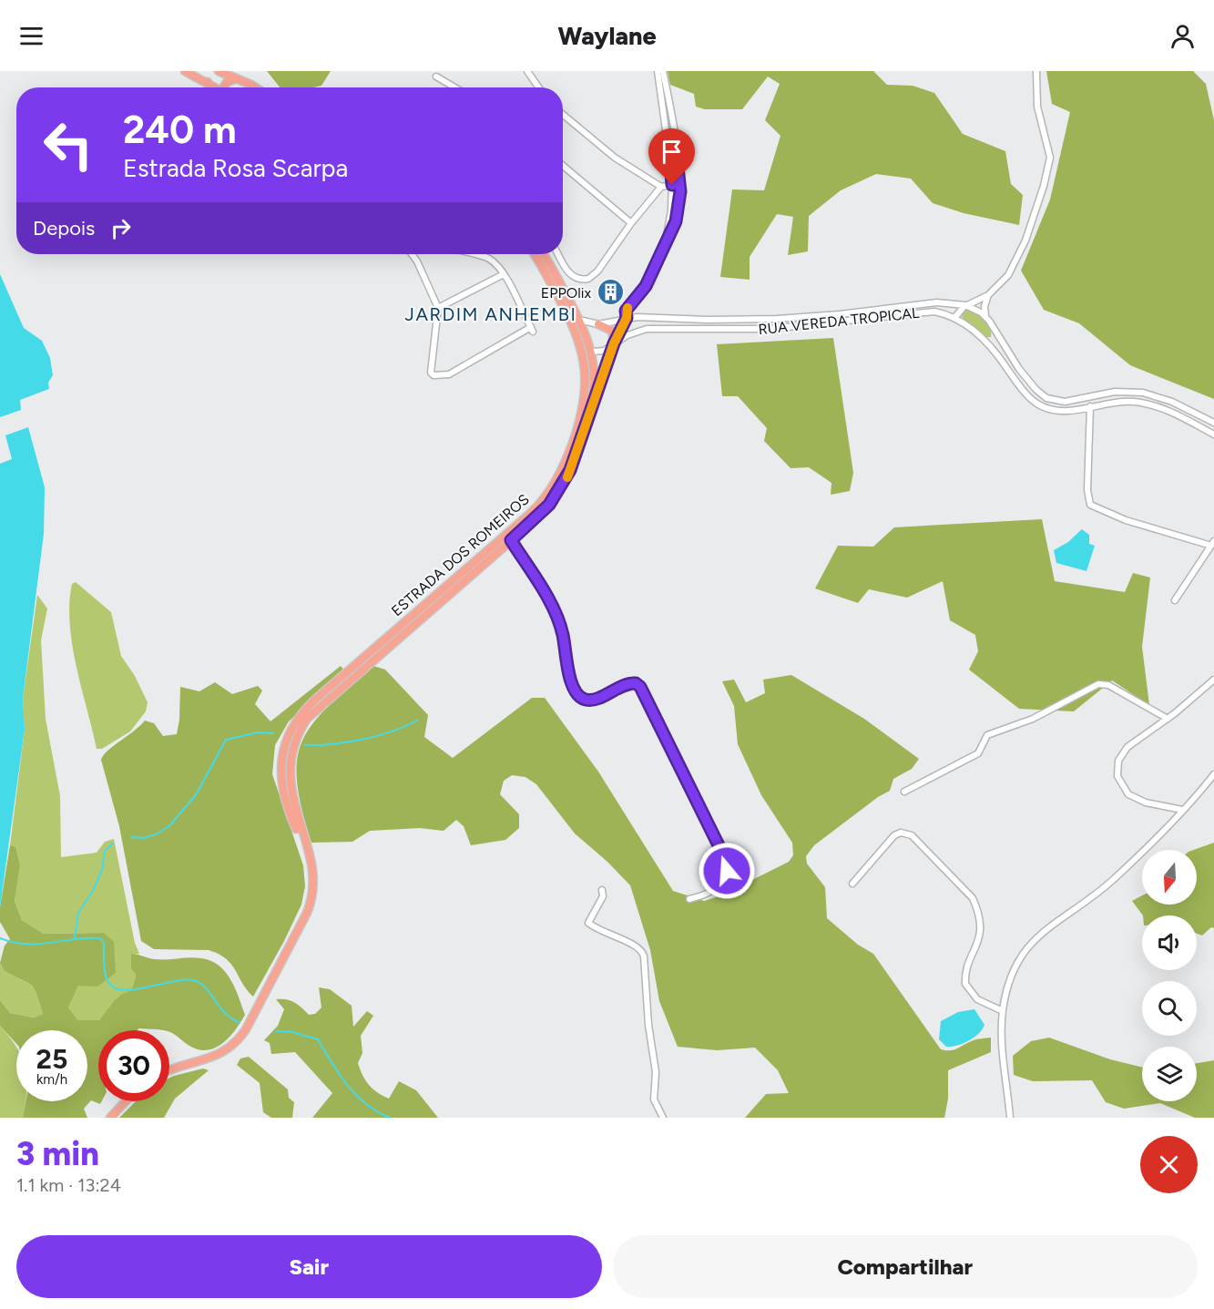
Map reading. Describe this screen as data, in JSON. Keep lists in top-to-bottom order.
{
  "streets": {
    "main road": ["ESTRADA DOS ROMEIROS"],
    "street": ["RUA VEREDA TROPICAL"]
  },
  "crossings": [
    ["RUA VEREDA TROPICAL", "ESTRADA DOS ROMEIROS"]
  ],
  "districts": ["JARDIM ANHEMBI"],
  "places": {
    "building": ["EPPOlix"]
  },
  "north": "bottom",
  "page": {
    "header": "Waylane",
    "turn": ["240 m", "Estrada Rosa Scarpa"],
    "then": "Depois",
    "speed": "25 km/h",
    "limit": "30",
    "heading": ["3 min", "1.1 km · 13:24"],
    "buttons": ["Sair", "Compartilhar"]
  }
}
